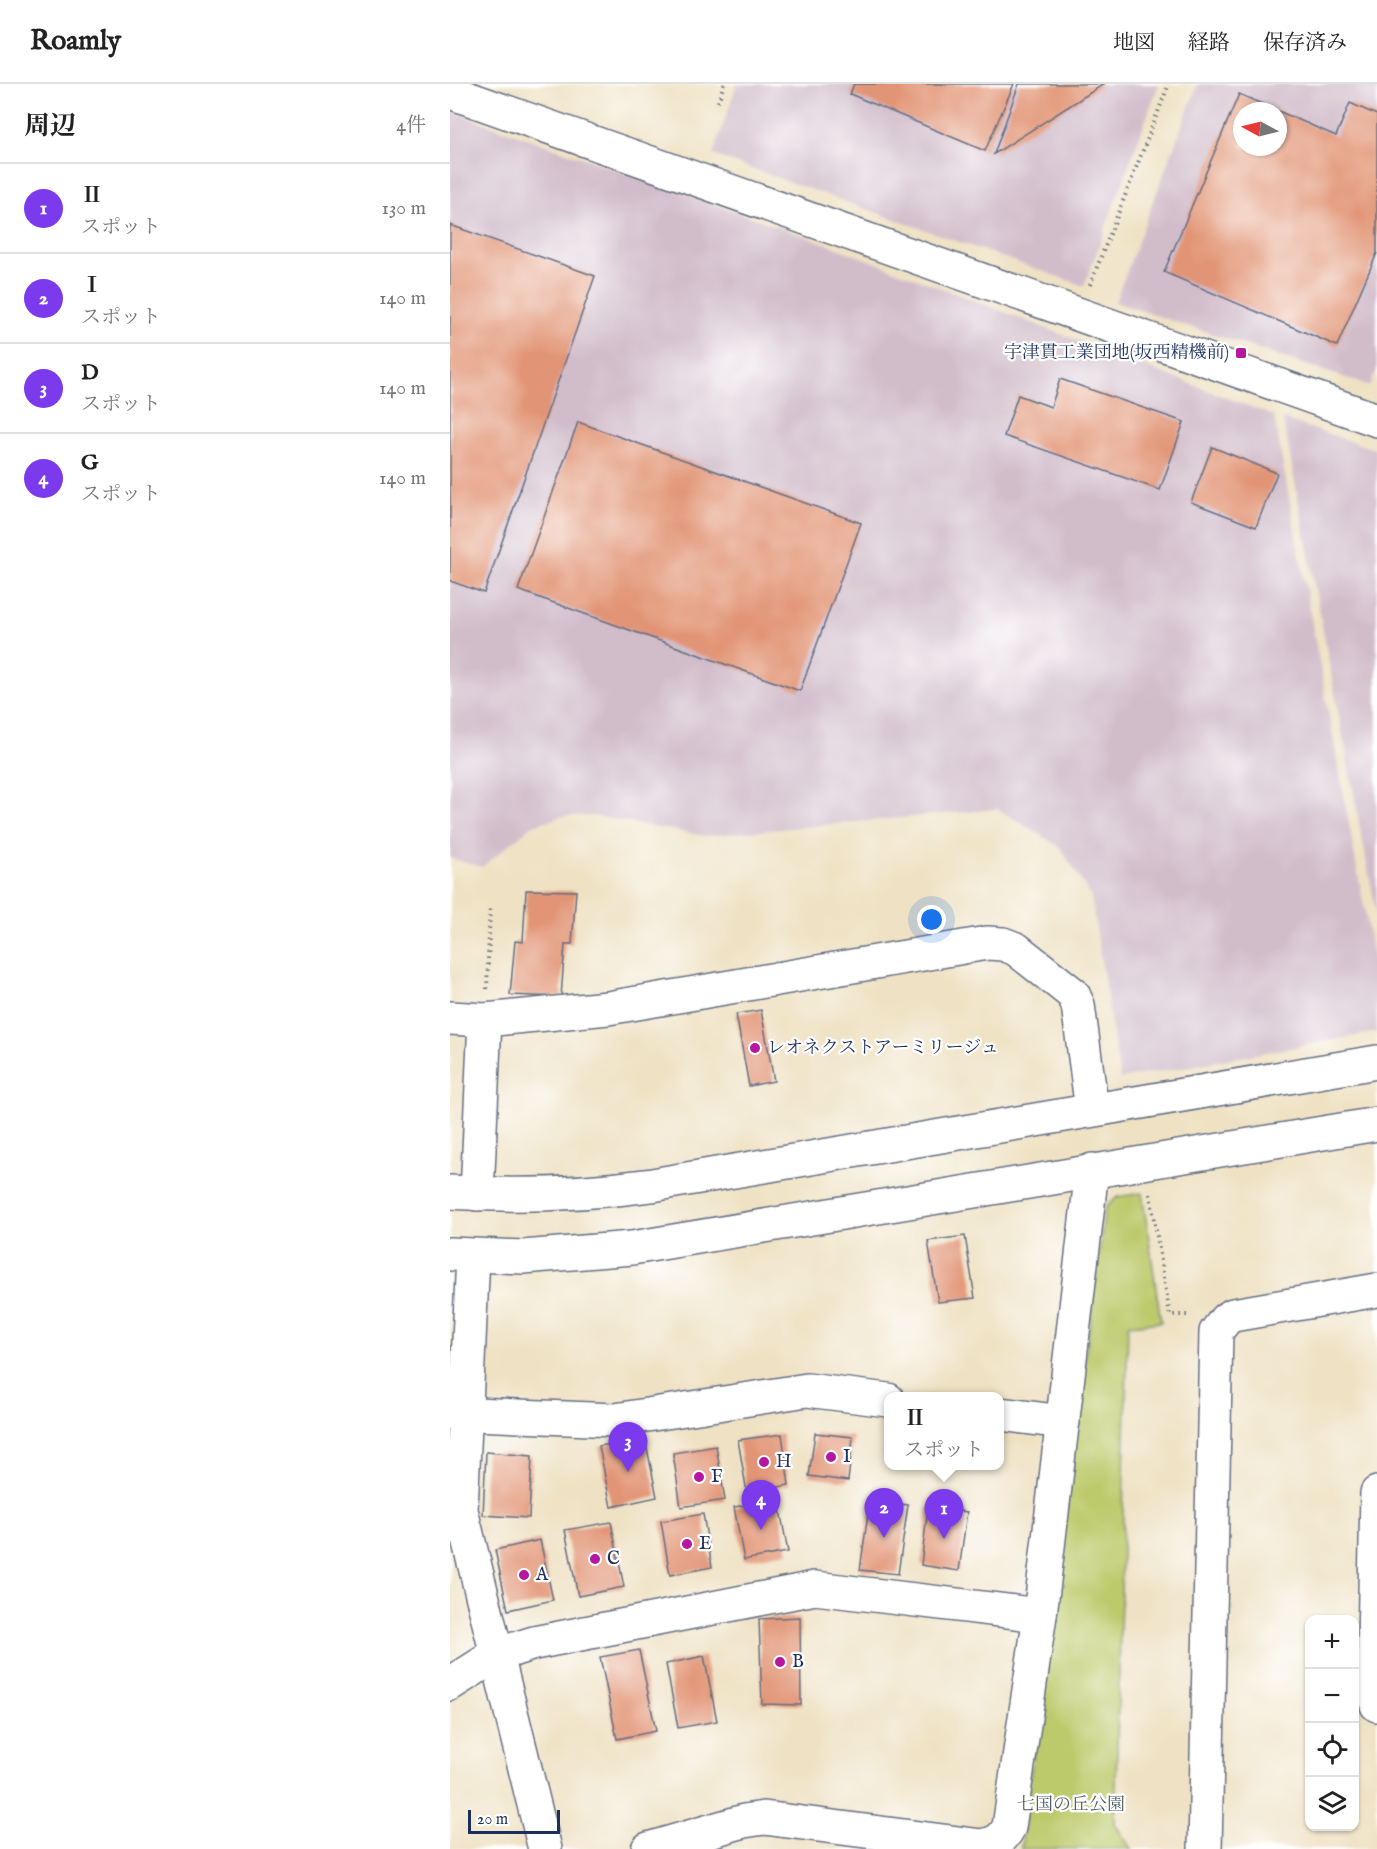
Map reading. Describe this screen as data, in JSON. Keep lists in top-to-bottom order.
{
  "parks": ["七国の丘公園"],
  "places": {
    "transit": ["宇津貫工業団地(坂西精機前)"],
    "other": [
      "レオネクストアーミリージュ",
      "I",
      "H",
      "F",
      "E",
      "C",
      "A",
      "B"
    ]
  },
  "scale_bar": "20 m",
  "north": "left",
  "page": {
    "header": "Roamly",
    "nav": ["地図", "経路", "保存済み"],
    "heading": ["周辺", "4件"],
    "list": [
      {
        "mark": "1",
        "name": "Ⅱ",
        "note": "スポット",
        "value": "130 m"
      },
      {
        "mark": "2",
        "name": "Ⅰ",
        "note": "スポット",
        "value": "140 m"
      },
      {
        "mark": "3",
        "name": "D",
        "note": "スポット",
        "value": "140 m"
      },
      {
        "mark": "4",
        "name": "G",
        "note": "スポット",
        "value": "140 m"
      }
    ],
    "popup": ["Ⅱ", "スポット"],
    "pins": [
      "3",
      "4",
      "2",
      "1"
    ],
    "map_buttons": ["+", "−"],
    "scale": "20 m"
  }
}
